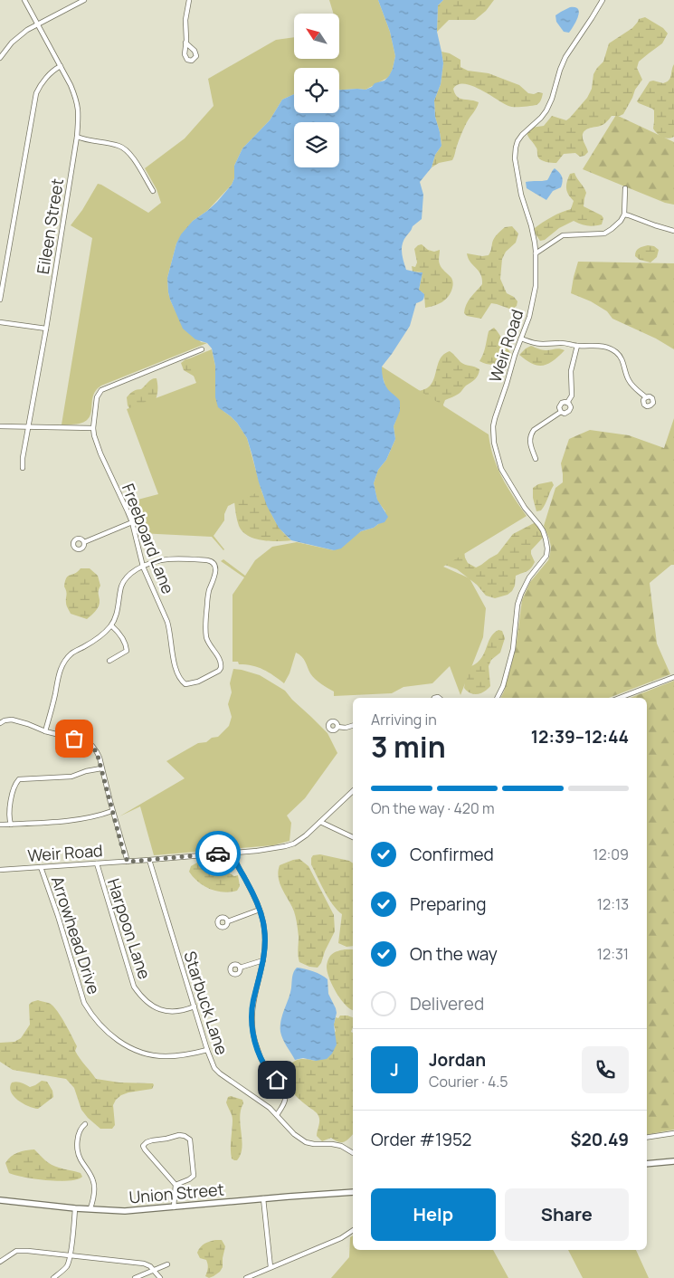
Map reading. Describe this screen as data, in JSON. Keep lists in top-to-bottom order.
{
  "streets": {
    "main road": ["Union Street"],
    "street": [
      "Eileen Street",
      "Weir Road",
      "Freeboard Lane",
      "Harpoon Lane",
      "Arrowhead Drive",
      "Starbuck Lane"
    ]
  },
  "crossings": [
    ["Weir Road", "Harpoon Lane"],
    ["Weir Road", "Arrowhead Drive"],
    ["Weir Road", "Starbuck Lane"],
    ["Harpoon Lane", "Starbuck Lane"],
    ["Arrowhead Drive", "Starbuck Lane"]
  ],
  "north": "top left",
  "page": {
    "heading": ["3 min", "Arriving in", "12:39–12:44"],
    "panel": [
      "Jordan",
      "Courier · 4.5",
      "Order #1952",
      "$20.49"
    ],
    "bar": "On the way · 420 m",
    "list": [
      ["Confirmed", "12:09"],
      ["Preparing", "12:13"],
      ["On the way", "12:31"],
      "Delivered"
    ],
    "round": "J",
    "buttons": ["Help", "Share"]
  }
}
